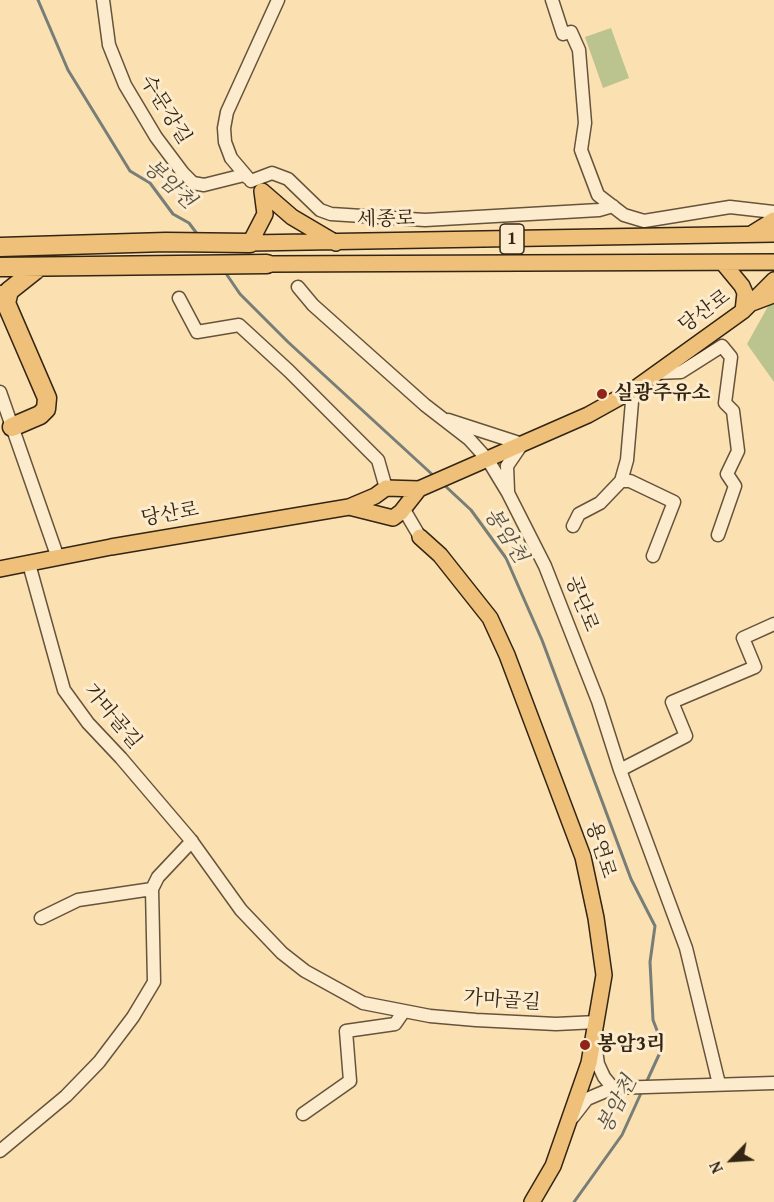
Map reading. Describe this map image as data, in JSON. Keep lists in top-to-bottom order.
{
  "streets": {
    "highway": ["세종로", "1"],
    "main road": ["당산로", "용연로"],
    "street": ["수문강길", "공단로", "가마골길"]
  },
  "crossings": [
    ["당산로", "공단로"],
    ["당산로", "가마골길"],
    ["가마골길", "용연로"]
  ],
  "water": ["봉암천"],
  "places": ["실광주유소", "봉암3리"],
  "north": "bottom left"
}
